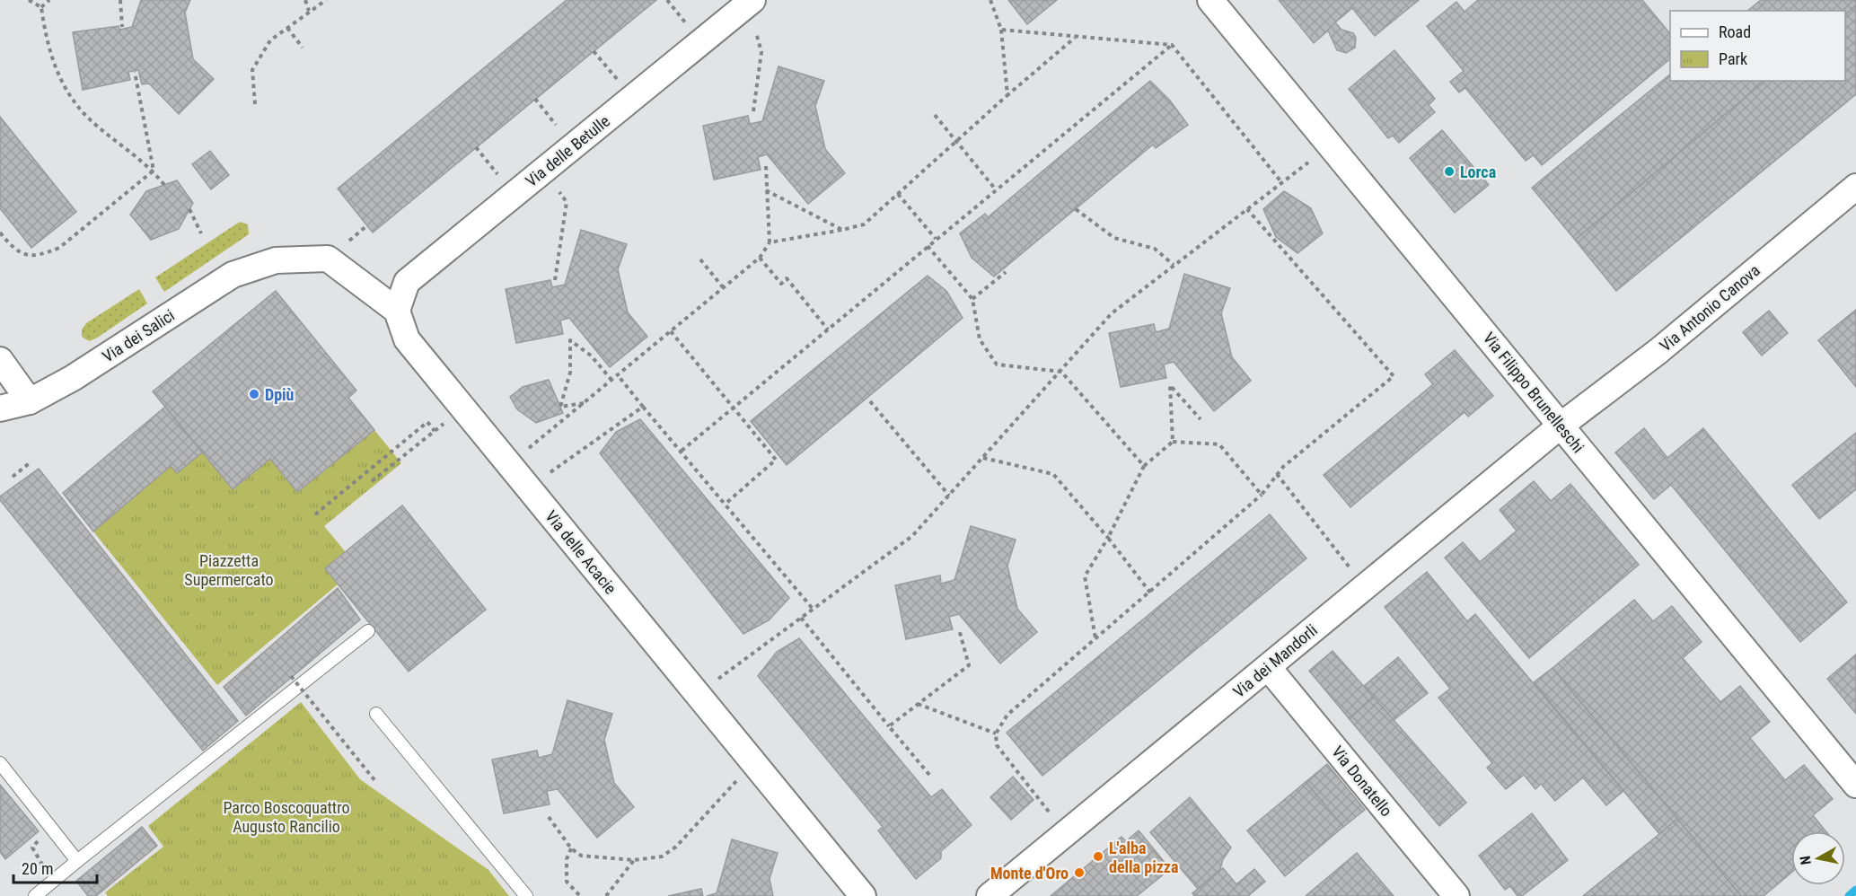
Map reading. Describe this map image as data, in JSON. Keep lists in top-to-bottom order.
{
  "streets": {
    "street": [
      "Via delle Betulle",
      "Via Antonio Canova",
      "Via dei Salici",
      "Via Filippo Brunelleschi",
      "Via delle Acacie",
      "Via dei Mandorli",
      "Via Donatello"
    ]
  },
  "crossings": [
    ["Via delle Betulle", "Via dei Salici"],
    ["Via delle Betulle", "Via delle Acacie"],
    ["Via Antonio Canova", "Via Filippo Brunelleschi"],
    ["Via Antonio Canova", "Via dei Mandorli"],
    ["Via dei Salici", "Via delle Acacie"],
    ["Via Filippo Brunelleschi", "Via dei Mandorli"],
    ["Via dei Mandorli", "Via Donatello"]
  ],
  "parks": ["Piazzetta Supermercato", "Parco Boscoquattro Augusto Rancilio"],
  "places": [
    "Lorca",
    "Dpiù",
    "L'alba della pizza",
    "Monte d'Oro"
  ],
  "legend": ["Road", "Park"],
  "scale_bar": "20 m",
  "north": "left"
}
